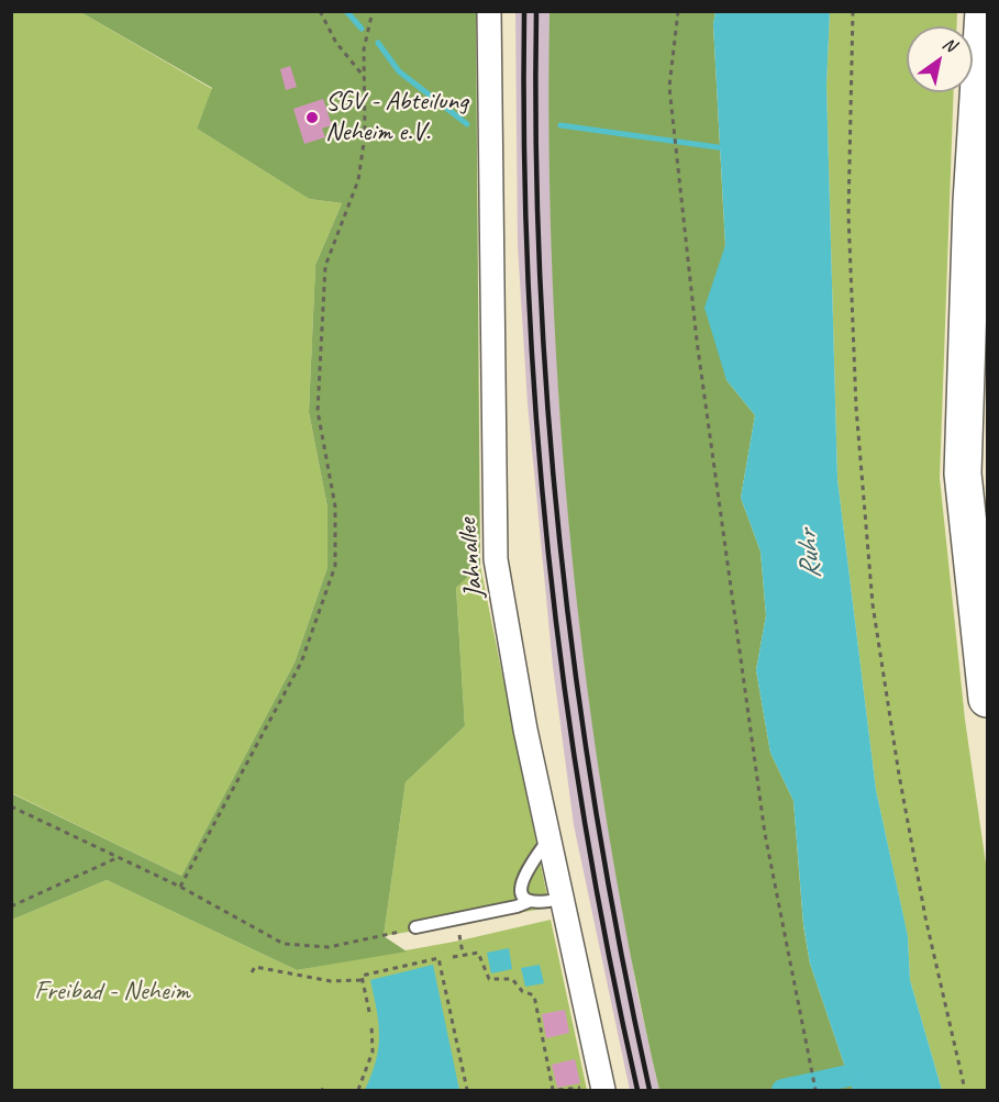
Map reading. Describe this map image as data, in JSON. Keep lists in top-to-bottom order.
{
  "streets": {
    "street": ["Jahnallee"]
  },
  "water": ["Ruhr"],
  "parks": ["Freibad - Neheim"],
  "places": ["SGV - Abteilung Neheim e.V."],
  "north": "top right"
}
